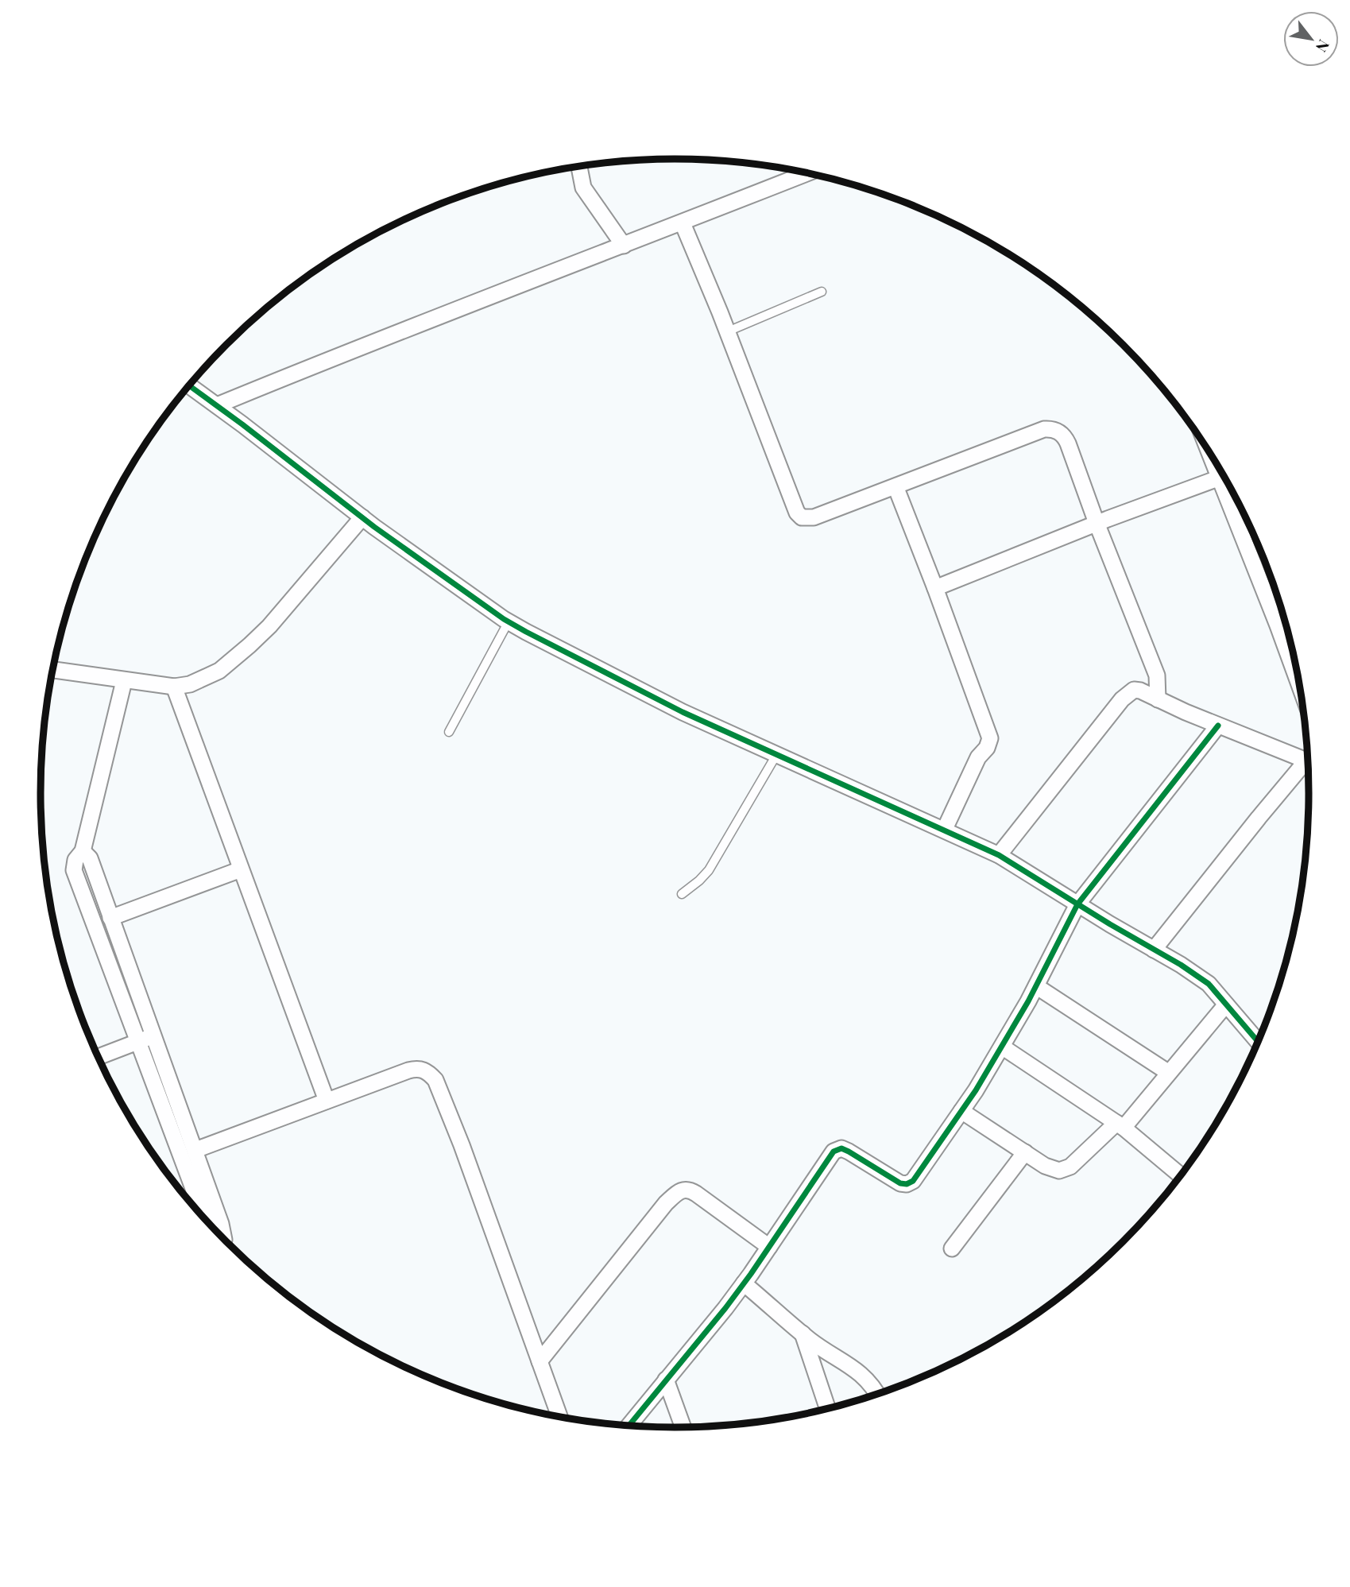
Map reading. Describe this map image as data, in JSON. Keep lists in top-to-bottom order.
{
  "north": "bottom right"
}
